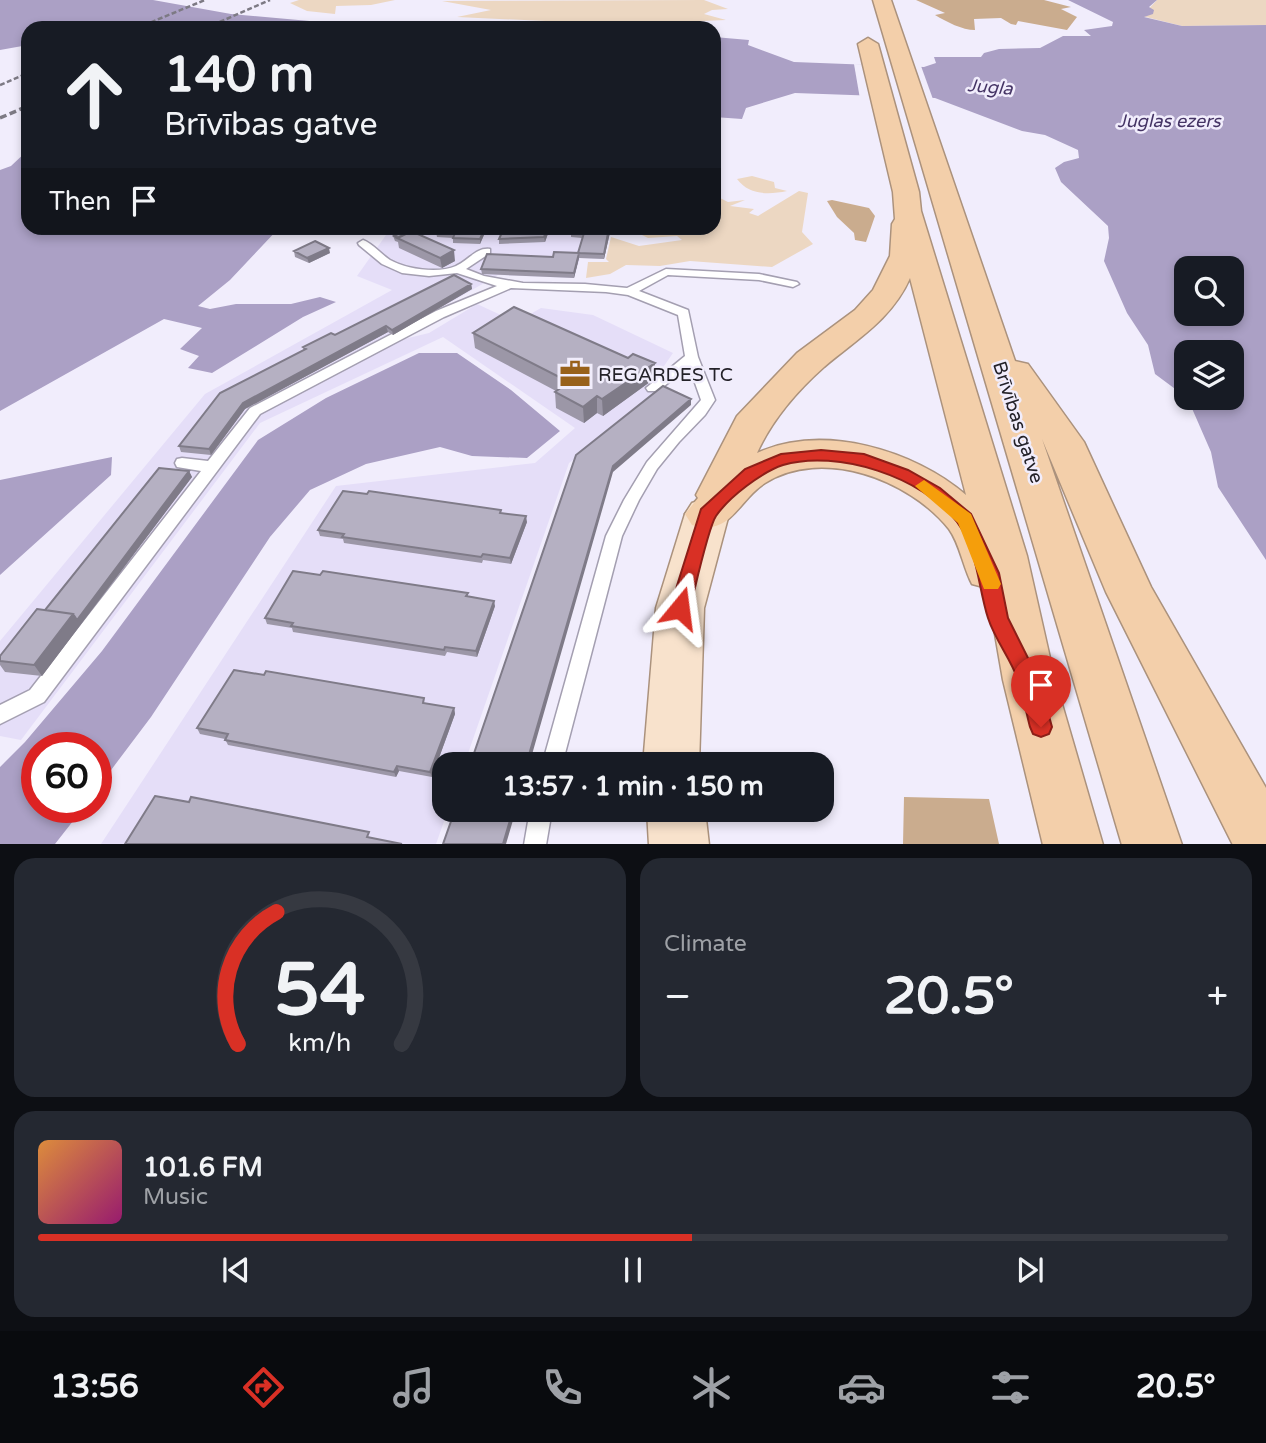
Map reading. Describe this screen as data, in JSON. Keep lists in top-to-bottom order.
{
  "streets": {
    "highway": ["Brīvības gatve"]
  },
  "water": ["Jugla", "Juglas ezers"],
  "places": {
    "office": ["REGARDES TC"]
  },
  "page": {
    "turn": ["140 m", "Brīvības gatve"],
    "then": "Then",
    "limit": "60",
    "trip": "13:57 · 1 min · 150 m",
    "tile": "Climate",
    "heat": ["−", "20.5°", "+"],
    "song": ["101.6 FM", "Music"],
    "tabs": ["13:56", "20.5°"],
    "gauge": ["54", "km/h"]
  }
}
